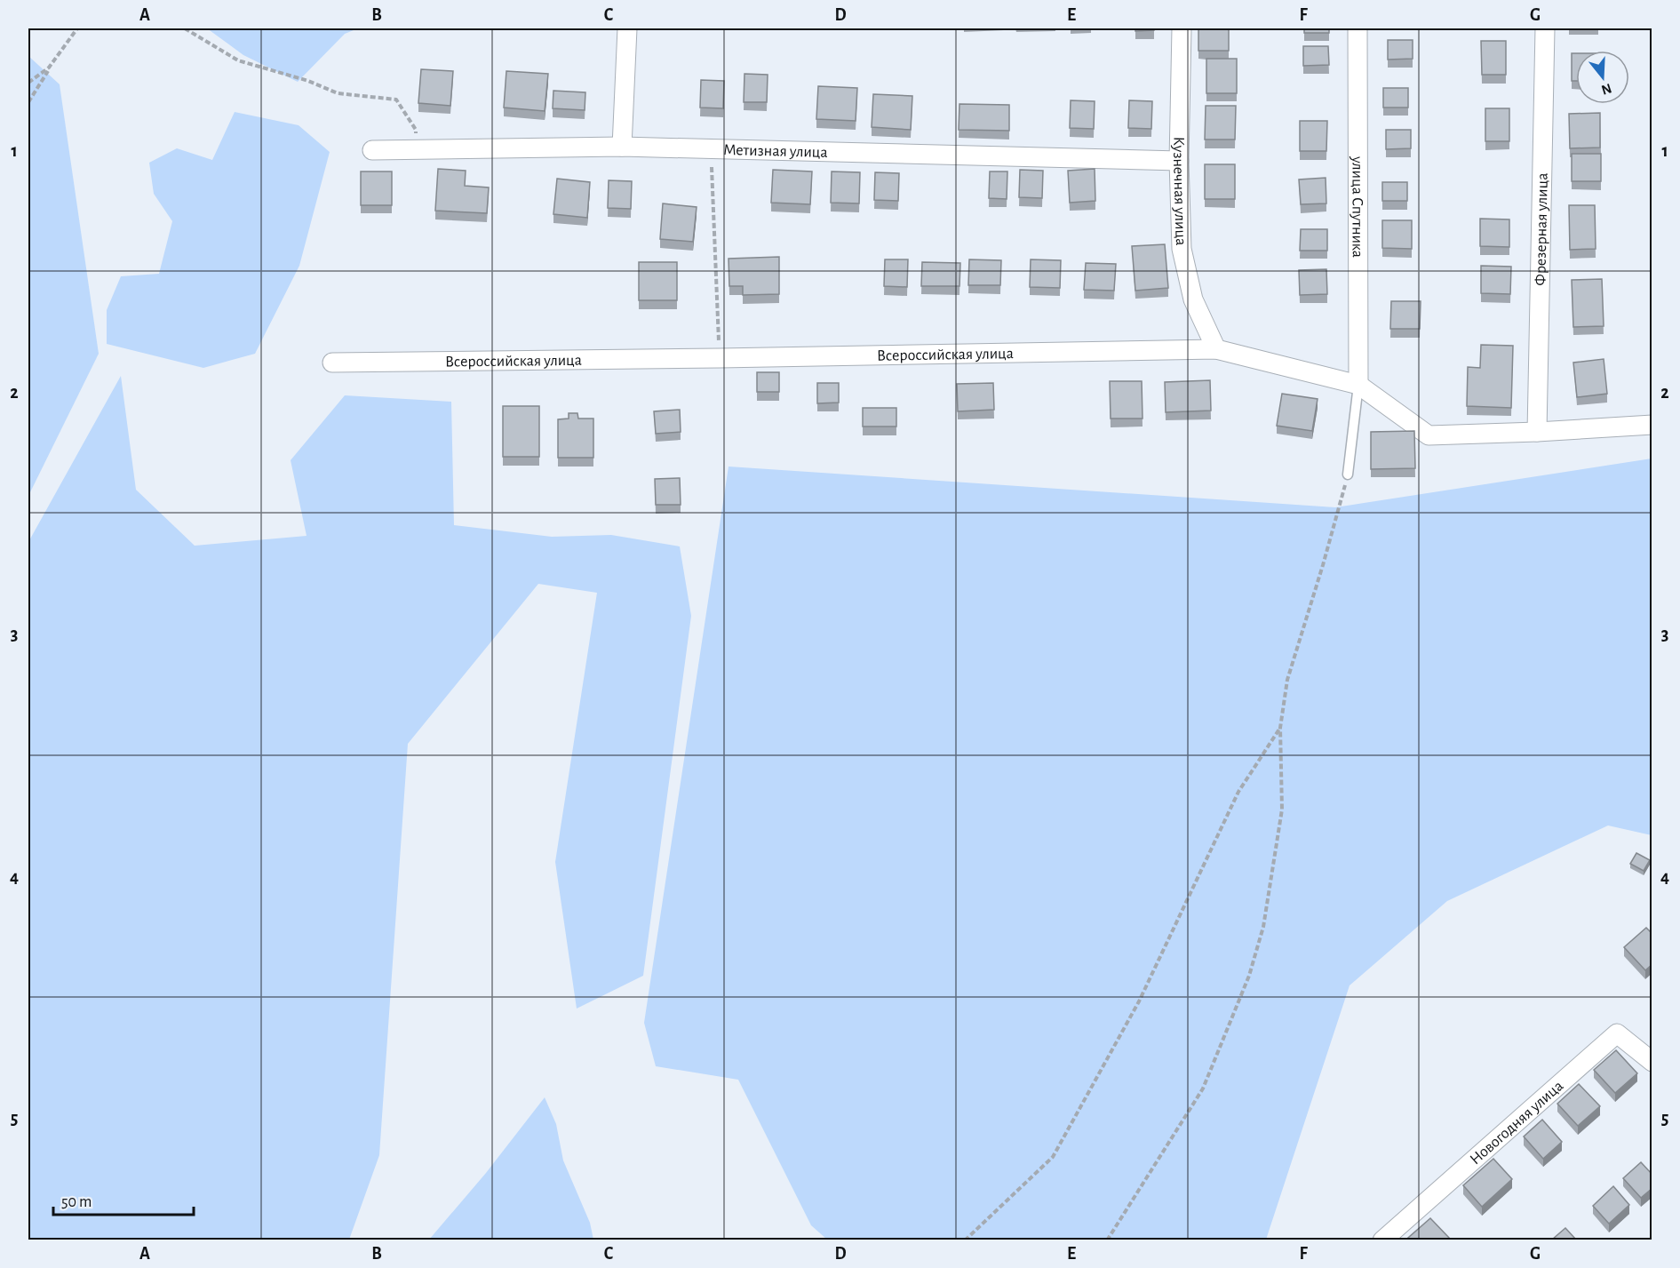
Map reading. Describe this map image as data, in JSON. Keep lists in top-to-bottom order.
{
  "streets": {
    "street": [
      "Метизная улица",
      "Кузнечная улица",
      "улица Спутника",
      "Фрезерная улица",
      "Всероссийская улица",
      "Новогодняя улица"
    ]
  },
  "crossings": [
    ["Метизная улица", "Кузнечная улица"],
    ["Кузнечная улица", "Всероссийская улица"],
    ["улица Спутника", "Всероссийская улица"],
    ["Фрезерная улица", "Всероссийская улица"]
  ],
  "scale_bar": "50 m",
  "north": "bottom",
  "grid": {
    "columns": [
      "A",
      "B",
      "C",
      "D",
      "E",
      "F",
      "G"
    ],
    "rows": [
      "1",
      "2",
      "3",
      "4",
      "5"
    ]
  }
}
